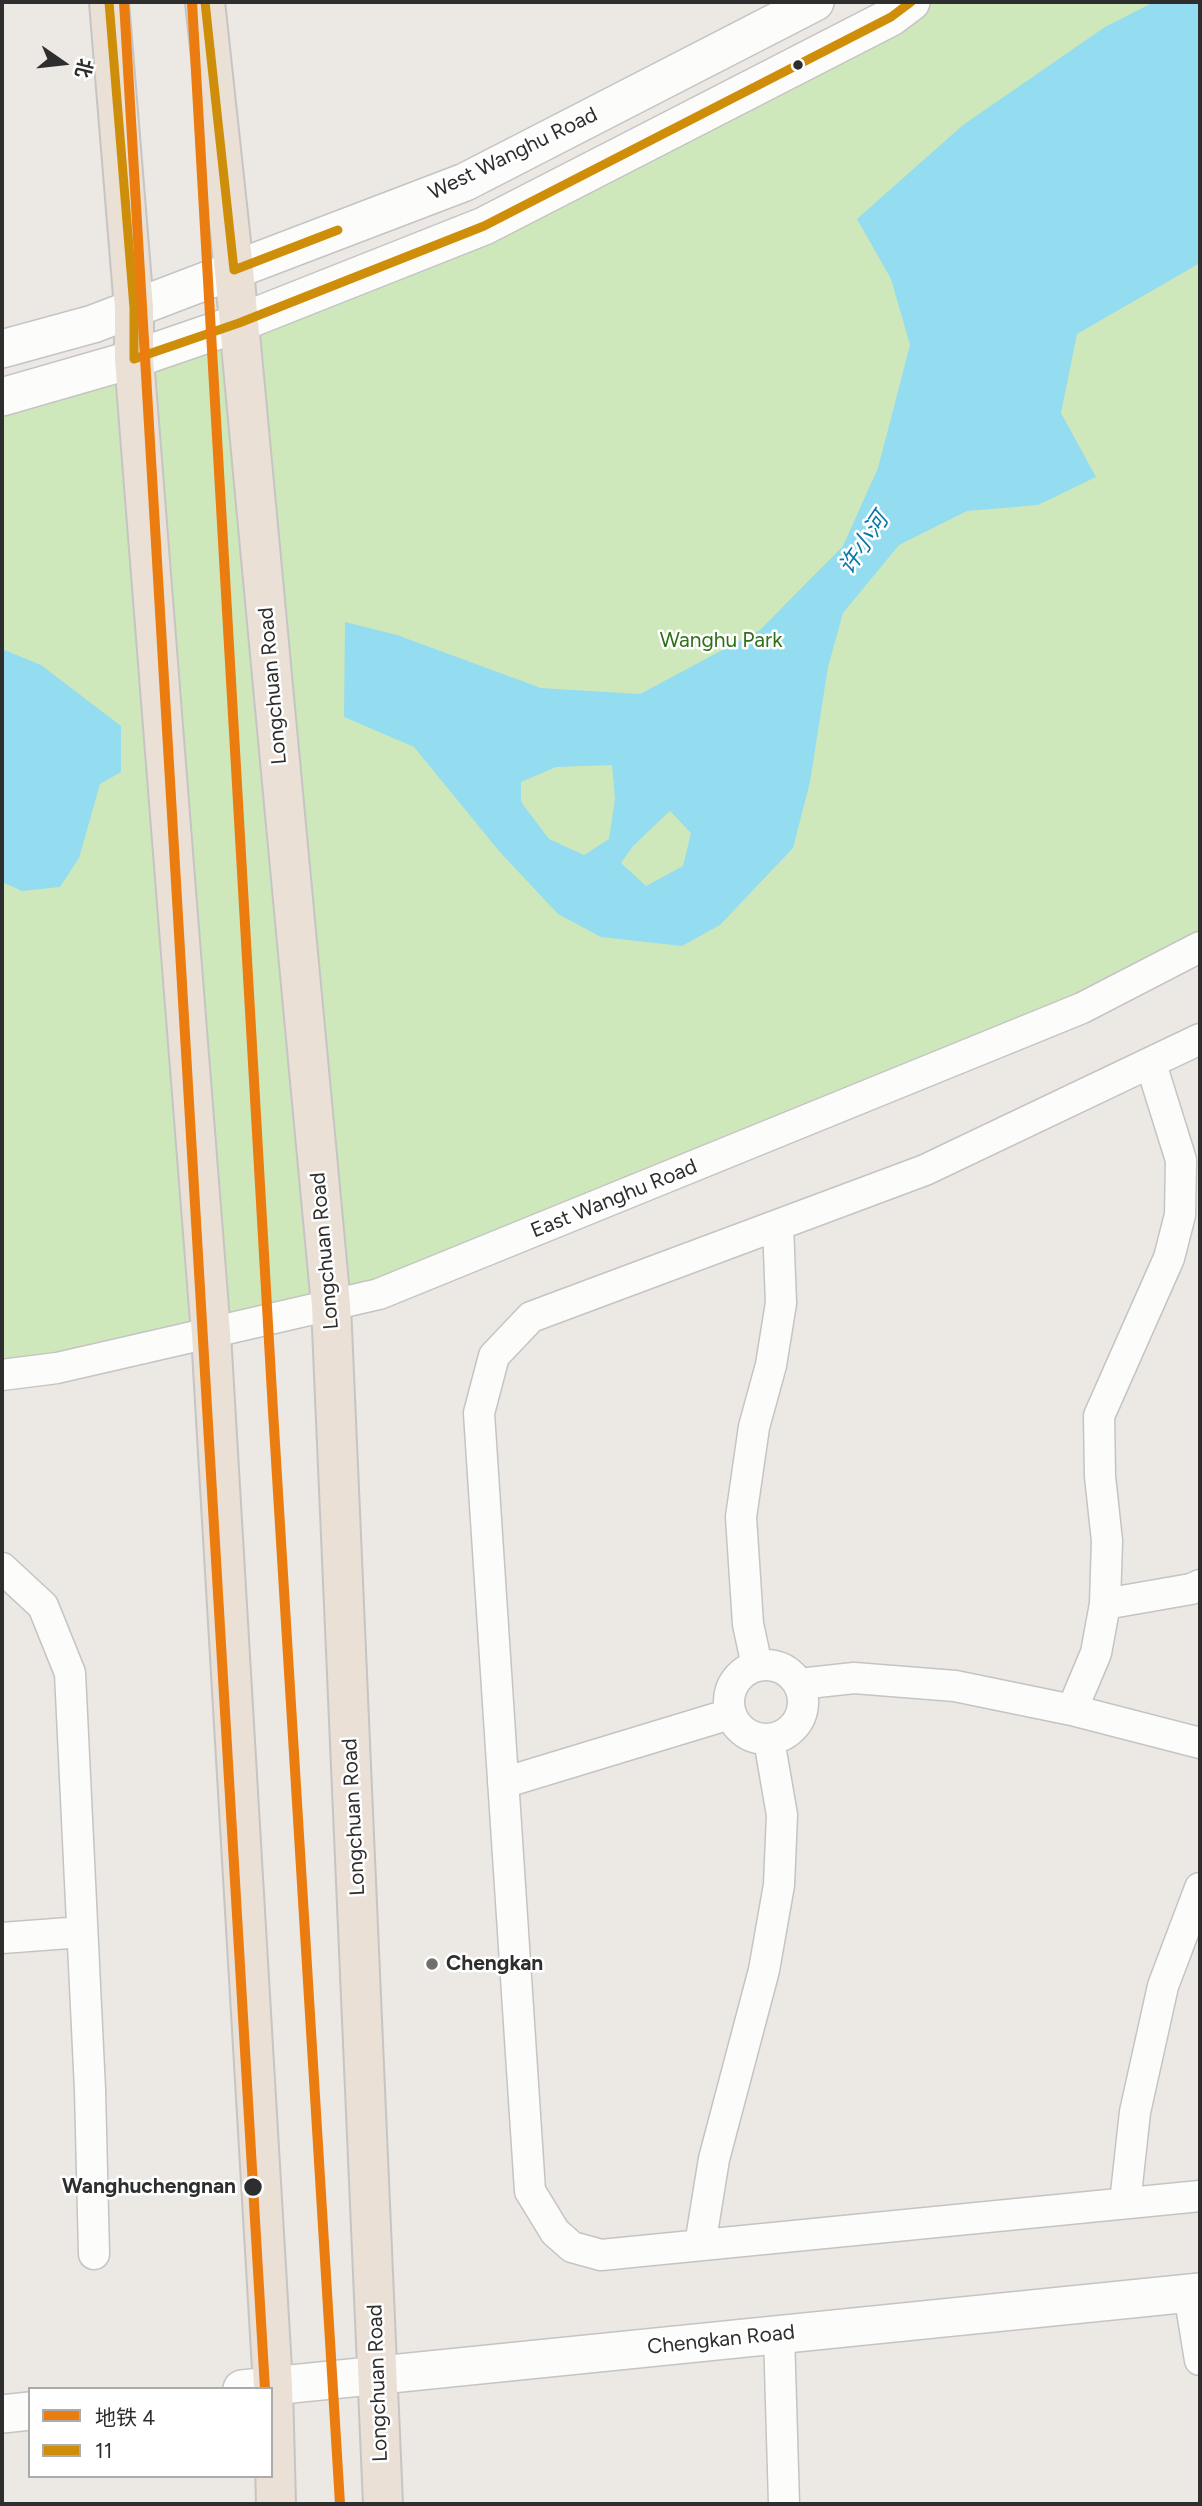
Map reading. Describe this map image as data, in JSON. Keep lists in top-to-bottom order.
{
  "streets": {
    "highway": ["Longchuan Road"],
    "street": ["West Wanghu Road", "East Wanghu Road", "Chengkan Road"]
  },
  "crossings": [
    ["West Wanghu Road", "Longchuan Road"],
    ["Longchuan Road", "East Wanghu Road"],
    ["Longchuan Road", "Chengkan Road"]
  ],
  "water": ["许小河"],
  "parks": ["Wanghu Park"],
  "places": ["Chengkan", "Wanghuchengnan"],
  "lines": ["metro line 4", "transit line 11"],
  "legend": ["地铁 4", "11"],
  "north": "right"
}
